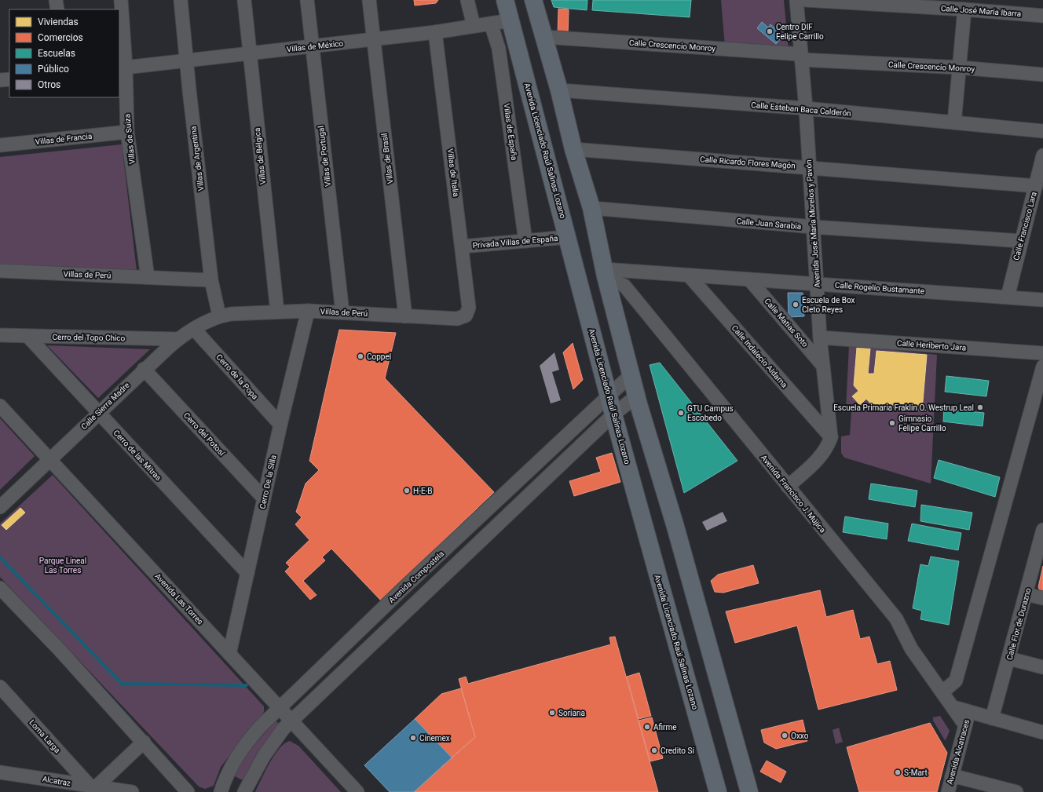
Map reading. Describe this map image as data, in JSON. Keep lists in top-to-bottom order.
{
  "streets": {
    "main road": ["Avenida Licenciado Raúl Salinas Lozano"],
    "street": [
      "Calle José María Ibarra",
      "Calle Crescencio Monroy",
      "Villas de México",
      "Calle Esteban Baca Calderón",
      "Villas de España",
      "Villas de Francia",
      "Villas de Suiza",
      "Villas de Bélgica",
      "Villas de Portugal",
      "Villas de Argentina",
      "Villas de Brasil",
      "Calle Ricardo Flores Magón",
      "Villas de Italia",
      "Calle Juan Sarabia",
      "Avenida José María Morelos y Pavón",
      "Calle Francisco Lara",
      "Privada Villas de España",
      "Villas de Perú",
      "Calle Rogelio Bustamante",
      "Calle Matias Soto",
      "Cerro del Topo Chico",
      "Calle Heriberto Jara",
      "Calle Indalecio Aldama",
      "Cerro de la Popa",
      "Calle Sierra Madre",
      "Cerro del Potosí",
      "Cerro de las Mitras",
      "Cerro De la Silla",
      "Avenida Francisco J. Mújica",
      "Avenida Compostela",
      "Avenida Las Torres",
      "Calle Flor de Durazno",
      "Loma Larga",
      "Avenida Alcatraces",
      "Alcatraz"
    ]
  },
  "crossings": [
    ["Calle Crescencio Monroy", "Avenida José María Morelos y Pavón"],
    ["Villas de México", "Villas de España"],
    ["Villas de México", "Villas de Suiza"],
    ["Villas de México", "Avenida Licenciado Raúl Salinas Lozano"],
    ["Villas de México", "Villas de Bélgica"],
    ["Villas de México", "Villas de Portugal"],
    ["Villas de México", "Villas de Argentina"],
    ["Villas de México", "Villas de Brasil"],
    ["Villas de México", "Villas de Italia"],
    ["Calle Esteban Baca Calderón", "Avenida José María Morelos y Pavón"],
    ["Villas de España", "Privada Villas de España"],
    ["Villas de Francia", "Villas de Suiza"],
    ["Villas de Suiza", "Villas de Perú"],
    ["Avenida Licenciado Raúl Salinas Lozano", "Privada Villas de España"],
    ["Avenida Licenciado Raúl Salinas Lozano", "Avenida Compostela"],
    ["Villas de Bélgica", "Villas de Perú"],
    ["Villas de Portugal", "Villas de Perú"],
    ["Villas de Argentina", "Villas de Perú"],
    ["Villas de Argentina", "Calle Sierra Madre"],
    ["Villas de Brasil", "Villas de Perú"],
    ["Calle Ricardo Flores Magón", "Avenida José María Morelos y Pavón"],
    ["Calle Ricardo Flores Magón", "Calle Francisco Lara"],
    ["Villas de Italia", "Privada Villas de España"],
    ["Villas de Italia", "Villas de Perú"],
    ["Calle Juan Sarabia", "Avenida José María Morelos y Pavón"],
    ["Calle Juan Sarabia", "Calle Francisco Lara"],
    ["Avenida José María Morelos y Pavón", "Calle Rogelio Bustamante"],
    ["Avenida José María Morelos y Pavón", "Calle Matias Soto"],
    ["Avenida José María Morelos y Pavón", "Calle Heriberto Jara"],
    ["Avenida José María Morelos y Pavón", "Calle Indalecio Aldama"],
    ["Calle Francisco Lara", "Calle Rogelio Bustamante"],
    ["Villas de Perú", "Calle Sierra Madre"],
    ["Villas de Perú", "Cerro De la Silla"],
    ["Calle Rogelio Bustamante", "Calle Matias Soto"],
    ["Calle Rogelio Bustamante", "Calle Indalecio Aldama"],
    ["Calle Rogelio Bustamante", "Avenida Francisco J. Mújica"],
    ["Cerro del Topo Chico", "Calle Sierra Madre"],
    ["Cerro del Topo Chico", "Cerro de las Mitras"],
    ["Cerro de la Popa", "Calle Sierra Madre"],
    ["Cerro de la Popa", "Cerro De la Silla"],
    ["Calle Sierra Madre", "Cerro del Potosí"],
    ["Calle Sierra Madre", "Cerro de las Mitras"],
    ["Calle Sierra Madre", "Avenida Las Torres"],
    ["Cerro del Potosí", "Cerro De la Silla"],
    ["Cerro de las Mitras", "Cerro De la Silla"],
    ["Cerro De la Silla", "Avenida Las Torres"],
    ["Avenida Francisco J. Mújica", "Avenida Alcatraces"],
    ["Avenida Compostela", "Avenida Las Torres"],
    ["Loma Larga", "Alcatraz"]
  ],
  "parks": ["Parque Lineal Las Torres"],
  "places": [
    "Centro DIF Felipe Carrillo",
    "Escuela de Box Cleto Reyes",
    "Coppel",
    "Escuela Primaria Fraklin O. Westrup Leal",
    "GTU Campus Escobedo",
    "Gimnasio Felipe Carrillo",
    "H-E-B",
    "Soriana",
    "Afirme",
    "Oxxo",
    "Cinemex",
    "Credito Sí",
    "S-Mart"
  ],
  "legend": [
    "Viviendas",
    "Comercios",
    "Escuelas",
    "Público",
    "Otros"
  ]
}
